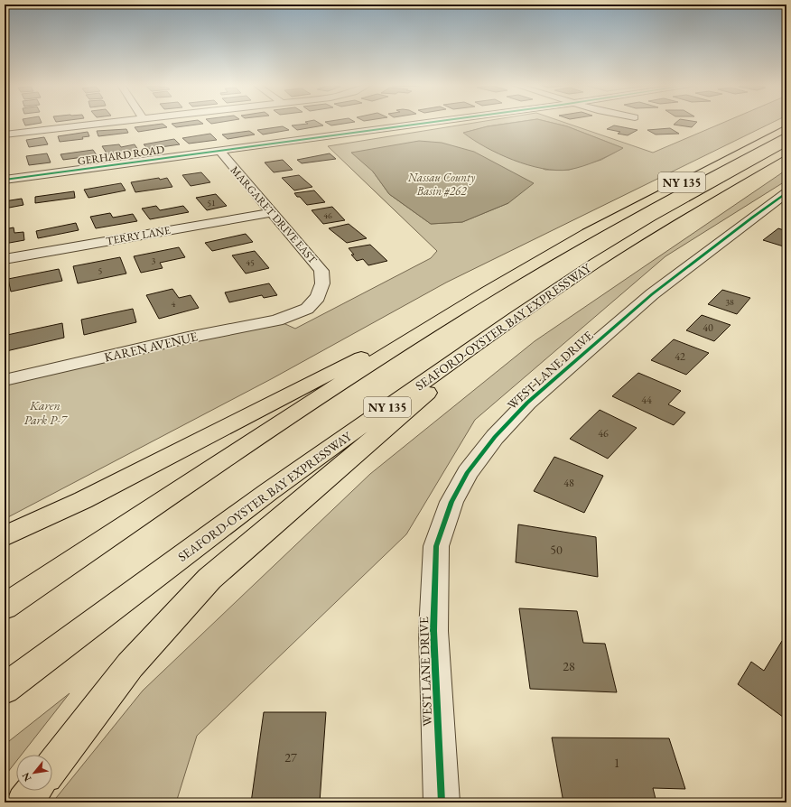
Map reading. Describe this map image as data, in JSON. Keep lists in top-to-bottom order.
{
  "streets": {
    "highway": ["NY 135", "SEAFORD-OYSTER BAY EXPRESSWAY"],
    "street": [
      "GERHARD ROAD",
      "MARGARET DRIVE EAST",
      "TERRY LANE",
      "KAREN AVENUE",
      "WEST LANE DRIVE"
    ]
  },
  "crossings": [
    ["GERHARD ROAD", "MARGARET DRIVE EAST"],
    ["MARGARET DRIVE EAST", "TERRY LANE"],
    ["MARGARET DRIVE EAST", "KAREN AVENUE"]
  ],
  "water": ["Nassau County Basin #262"],
  "parks": ["Karen Park P-7"],
  "house_numbers": [
    "51",
    "46",
    "3",
    "45",
    "5",
    "38",
    "4",
    "40",
    "42",
    "44",
    "46",
    "48",
    "50",
    "28",
    "27",
    "1"
  ],
  "north": "bottom left"
}
